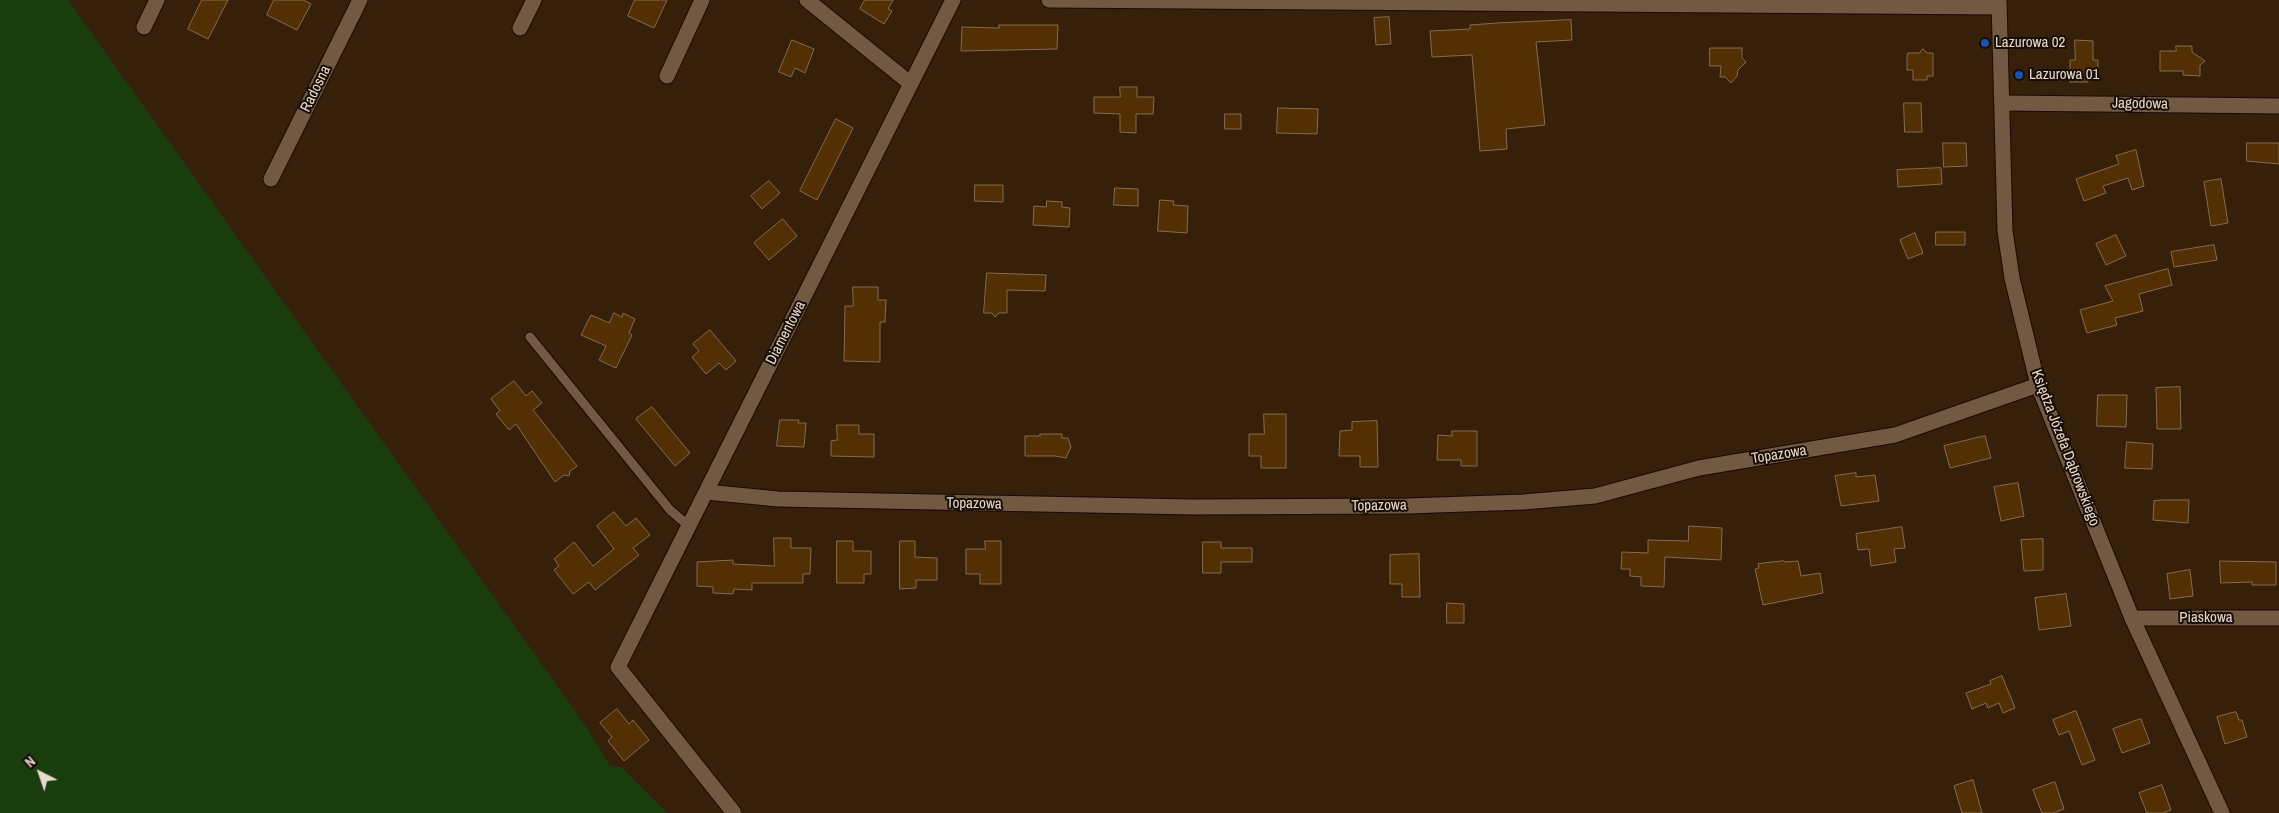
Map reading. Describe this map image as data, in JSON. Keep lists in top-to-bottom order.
{
  "streets": {
    "street": [
      "Radosna",
      "Jagodowa",
      "Diamentowa",
      "Księdza Józefa Dąbrowskiego",
      "Topazowa",
      "Piaskowa"
    ]
  },
  "crossings": [
    ["Jagodowa", "Księdza Józefa Dąbrowskiego"],
    ["Diamentowa", "Topazowa"],
    ["Księdza Józefa Dąbrowskiego", "Topazowa"],
    ["Księdza Józefa Dąbrowskiego", "Piaskowa"]
  ],
  "places": ["Lazurowa 02", "Lazurowa 01"],
  "north": "top left"
}
